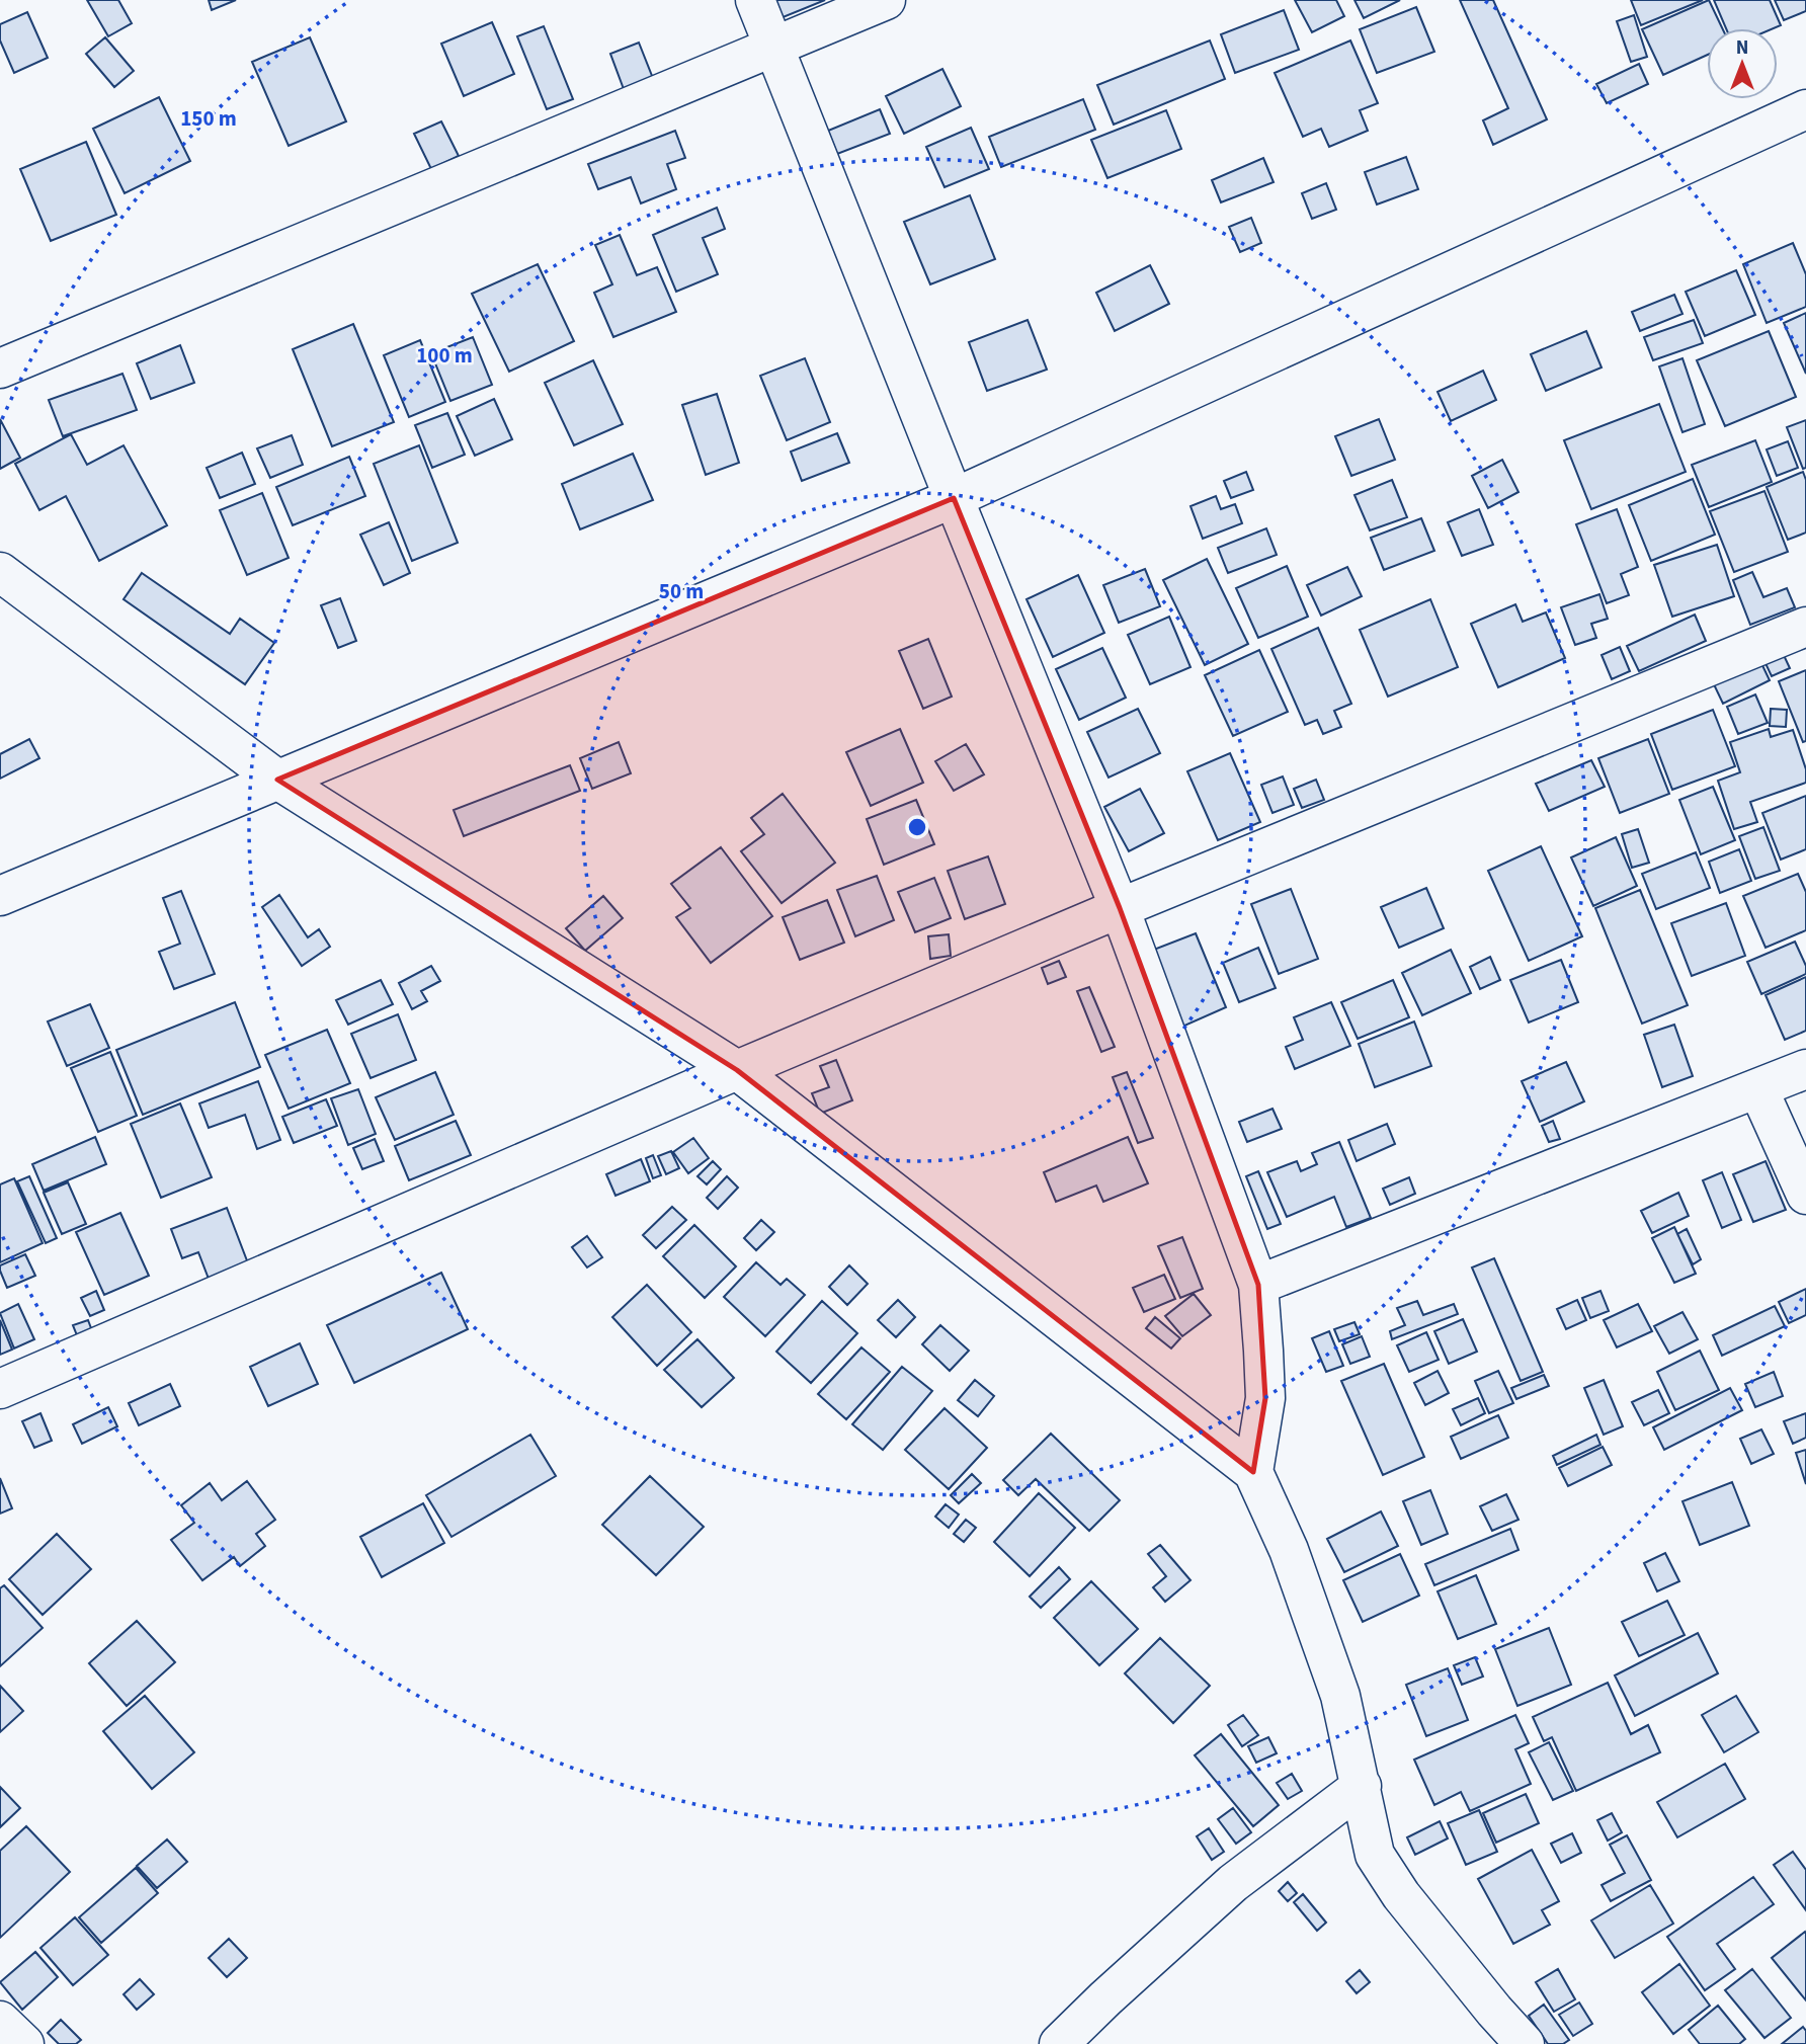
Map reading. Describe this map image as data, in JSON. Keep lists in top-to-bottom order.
{
  "north": "top",
  "rings": ["150 m", "100 m", "50 m"]
}
